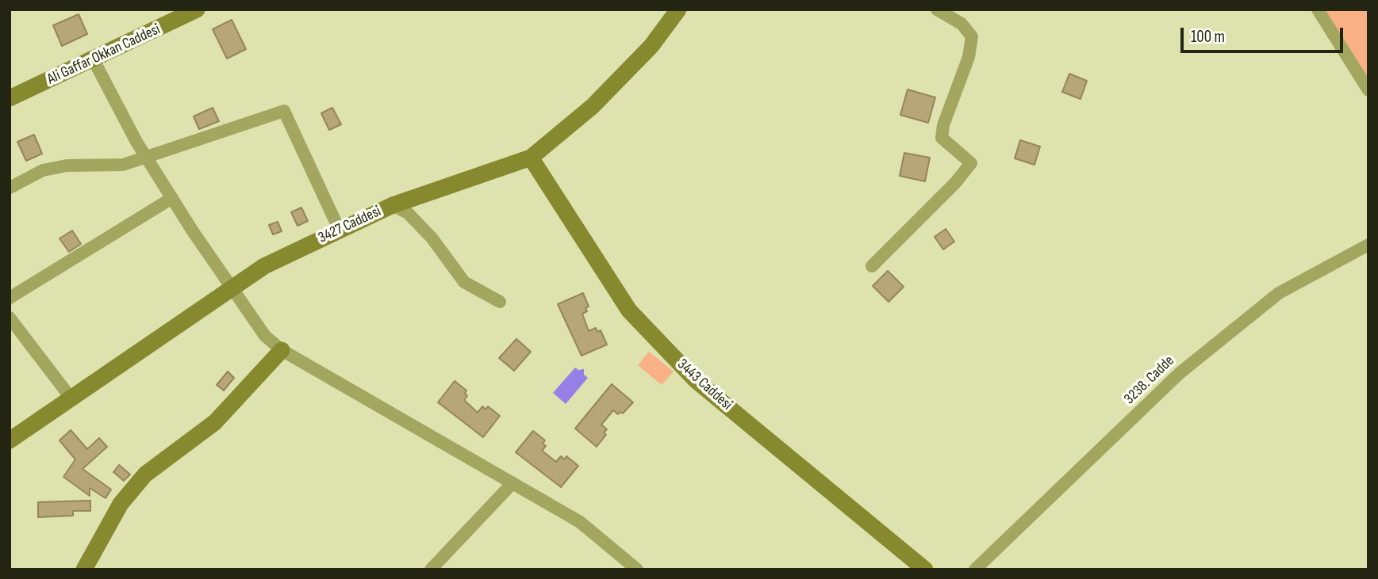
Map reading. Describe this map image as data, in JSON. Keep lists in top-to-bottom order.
{
  "streets": {
    "street": [
      "Ali Gaffar Okkan Caddesi",
      "3427 Caddesi",
      "3238. Cadde",
      "3443 Caddesi"
    ]
  },
  "crossings": [
    ["3427 Caddesi", "3443 Caddesi"]
  ],
  "scale_bar": "100 m"
}
